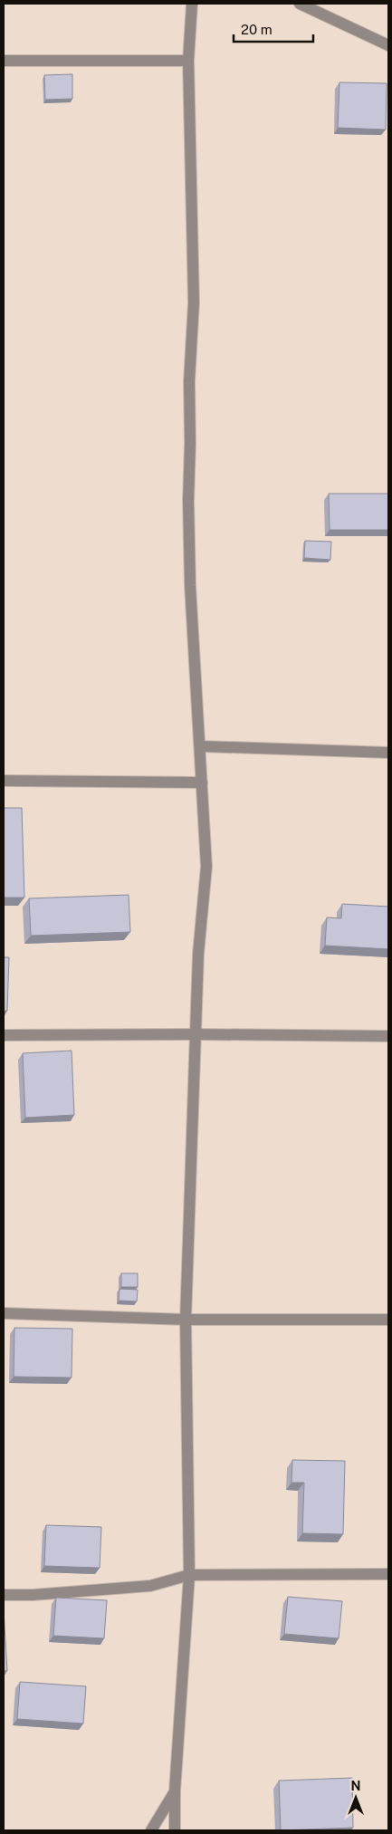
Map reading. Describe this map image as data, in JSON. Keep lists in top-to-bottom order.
{
  "scale_bar": "20 m",
  "north": "top"
}
